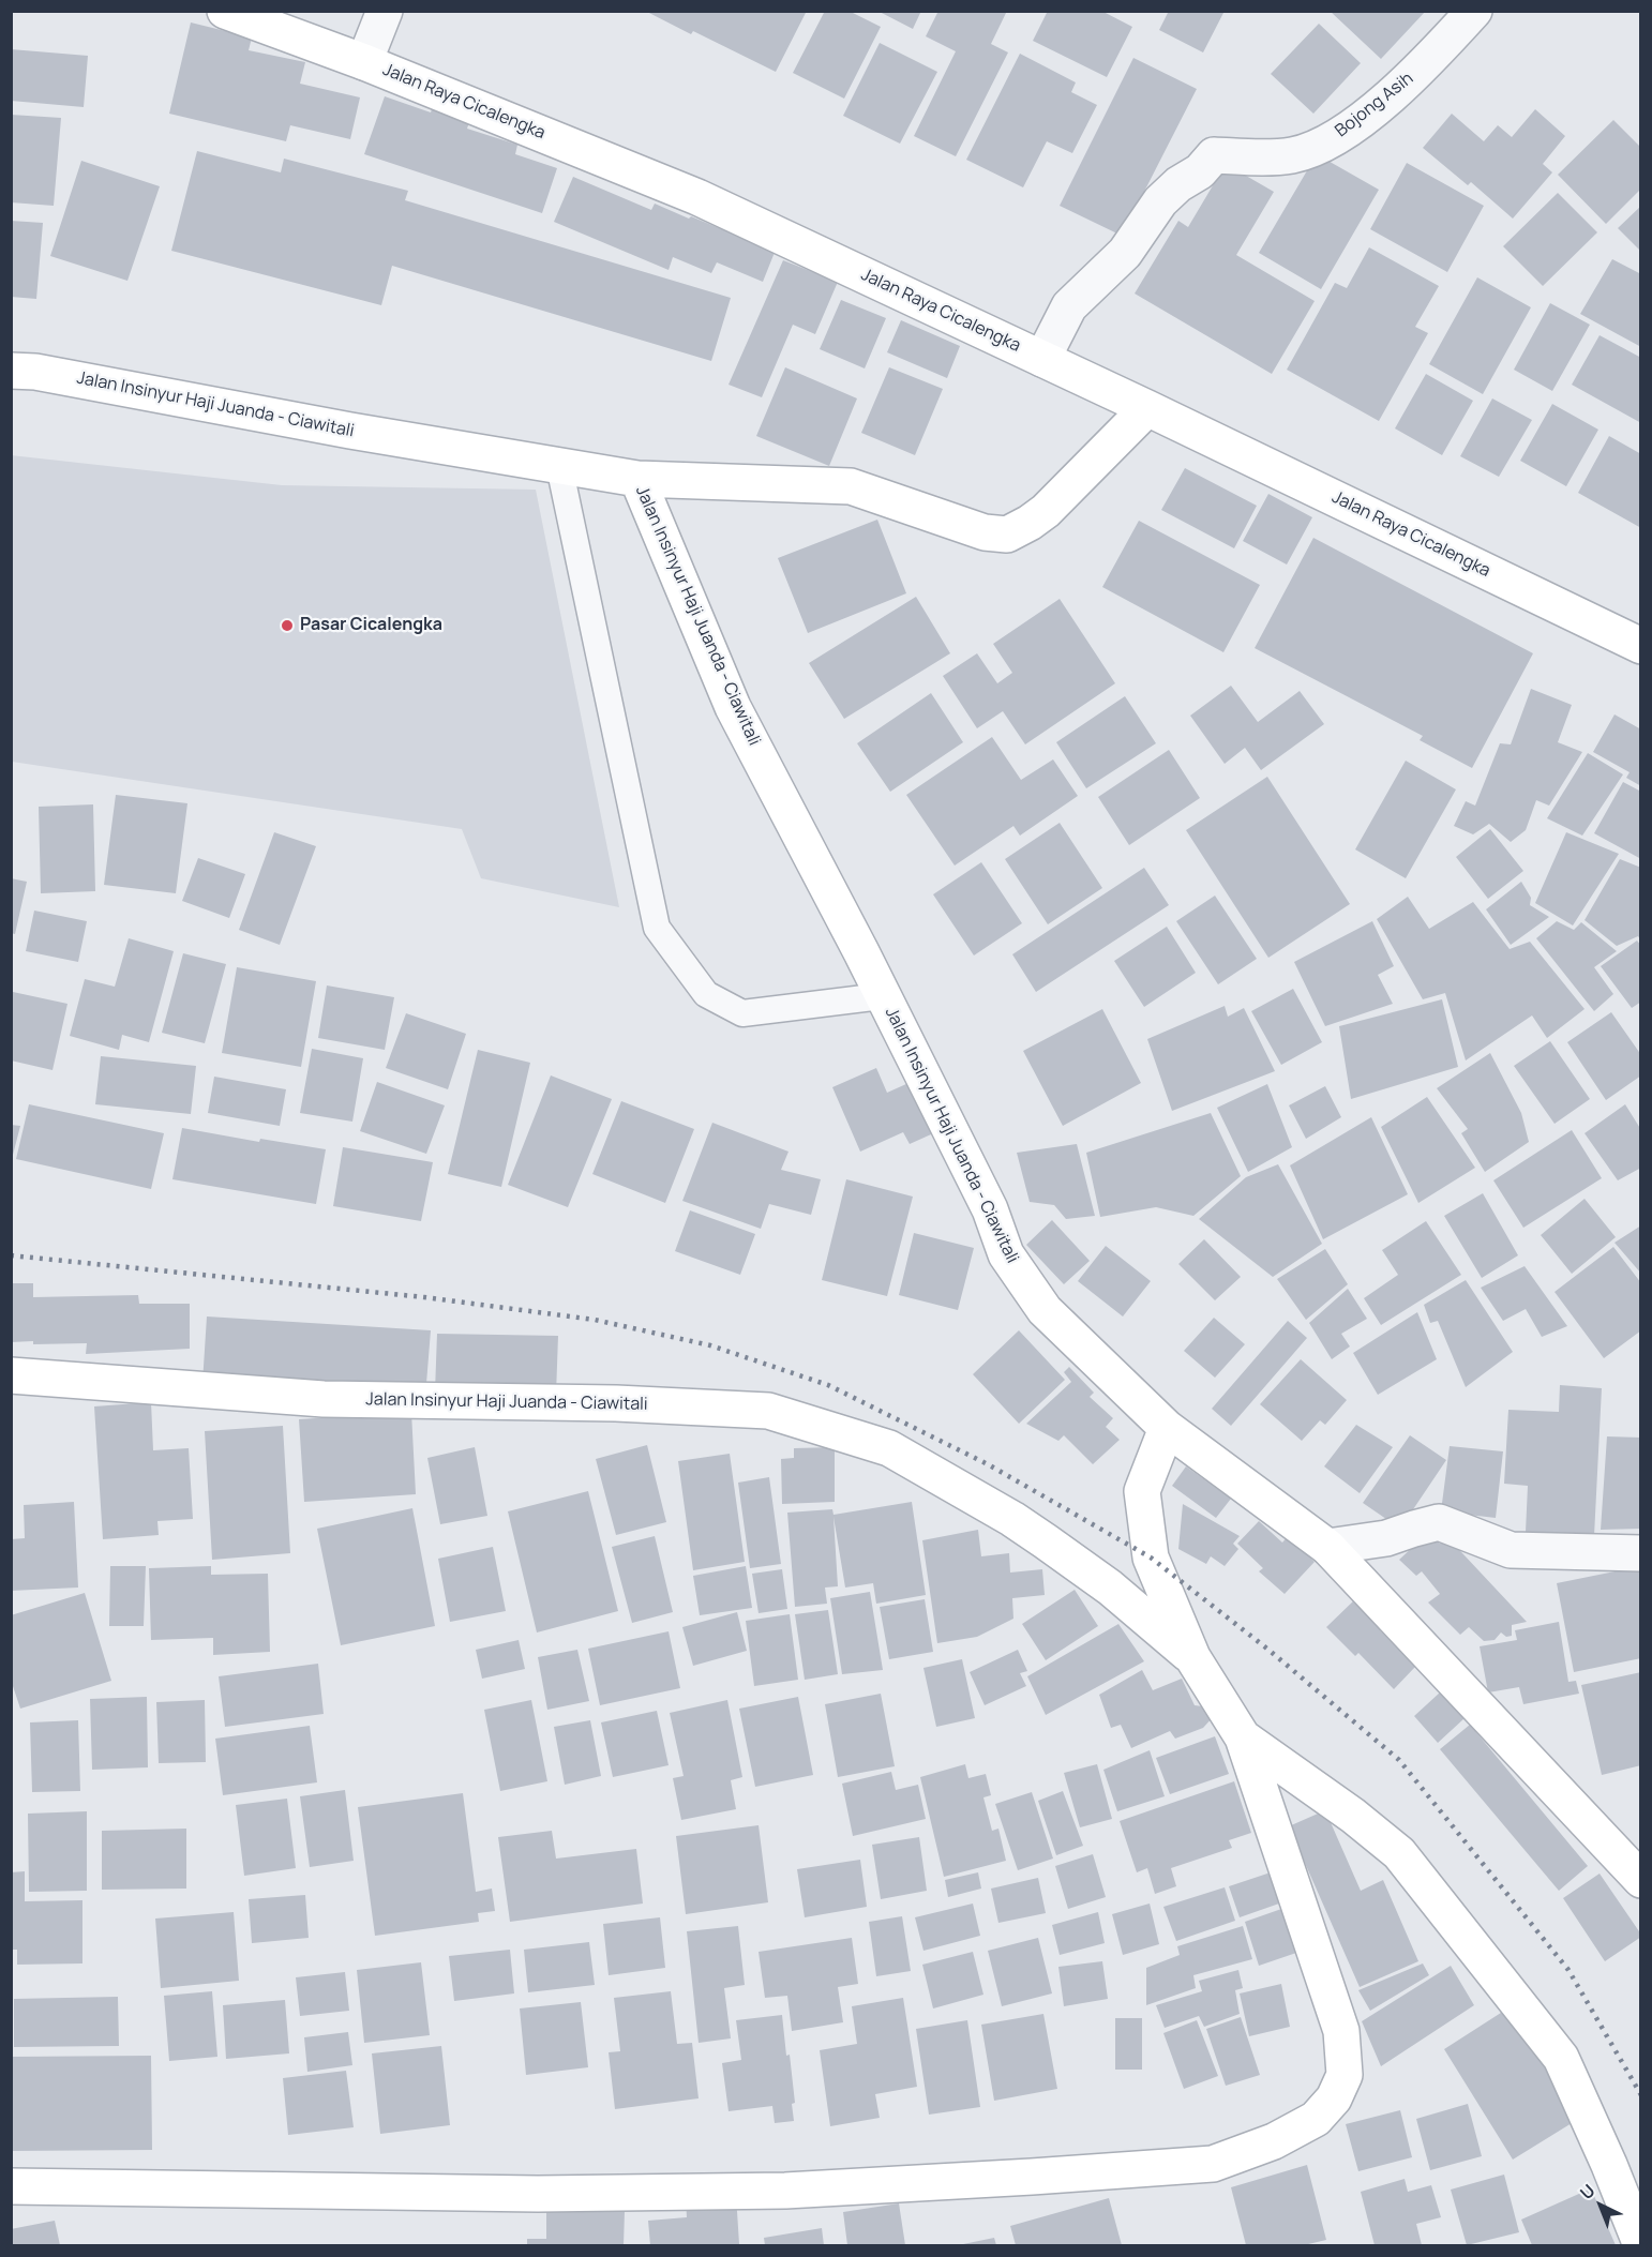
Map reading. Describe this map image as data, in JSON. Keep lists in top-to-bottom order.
{
  "streets": {
    "street": ["Jalan Raya Cicalengka", "Bojong Asih", "Jalan Insinyur Haji Juanda - Ciawitali"]
  },
  "crossings": [
    ["Jalan Raya Cicalengka", "Bojong Asih"]
  ],
  "places": ["Pasar Cicalengka"],
  "north": "top left"
}
